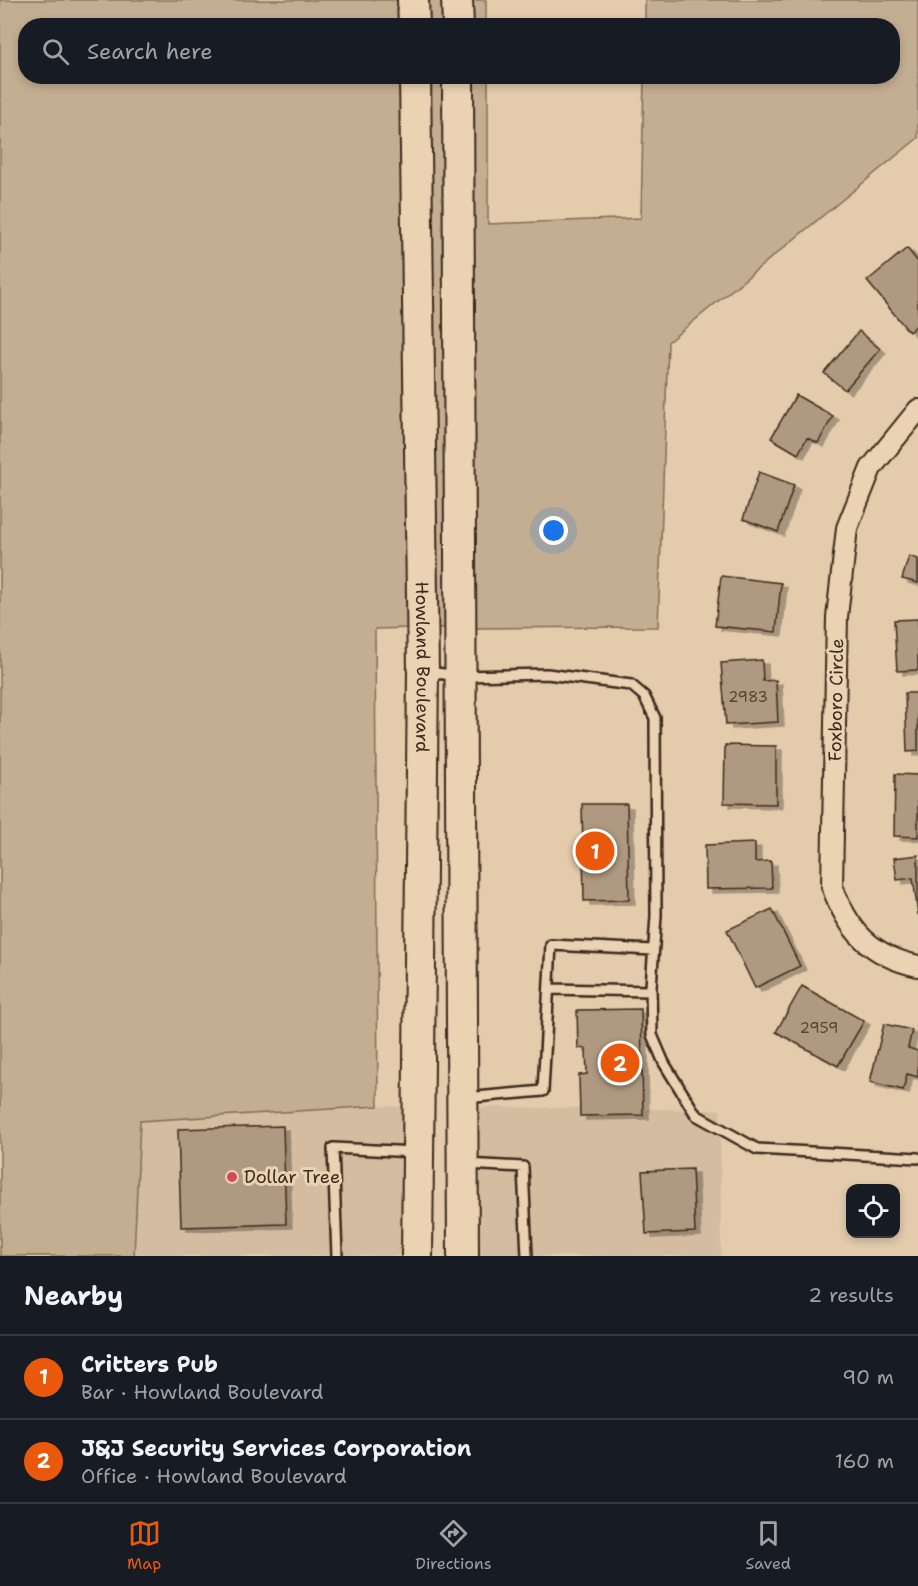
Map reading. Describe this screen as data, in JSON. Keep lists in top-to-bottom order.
{
  "streets": {
    "main road": ["Howland Boulevard"],
    "street": ["Foxboro Circle"]
  },
  "places": ["Dollar Tree"],
  "house_numbers": ["2983", "2959"],
  "page": {
    "search": "Search here",
    "pins": ["1", "2"],
    "heading": ["Nearby", "2 results"],
    "list": [
      {
        "mark": "1",
        "name": "Critters Pub",
        "note": "Bar · Howland Boulevard",
        "value": "90 m"
      },
      {
        "mark": "2",
        "name": "J&J Security Services Corporation",
        "note": "Office · Howland Boulevard",
        "value": "160 m"
      }
    ],
    "nav": ["Map", "Directions", "Saved"]
  }
}
